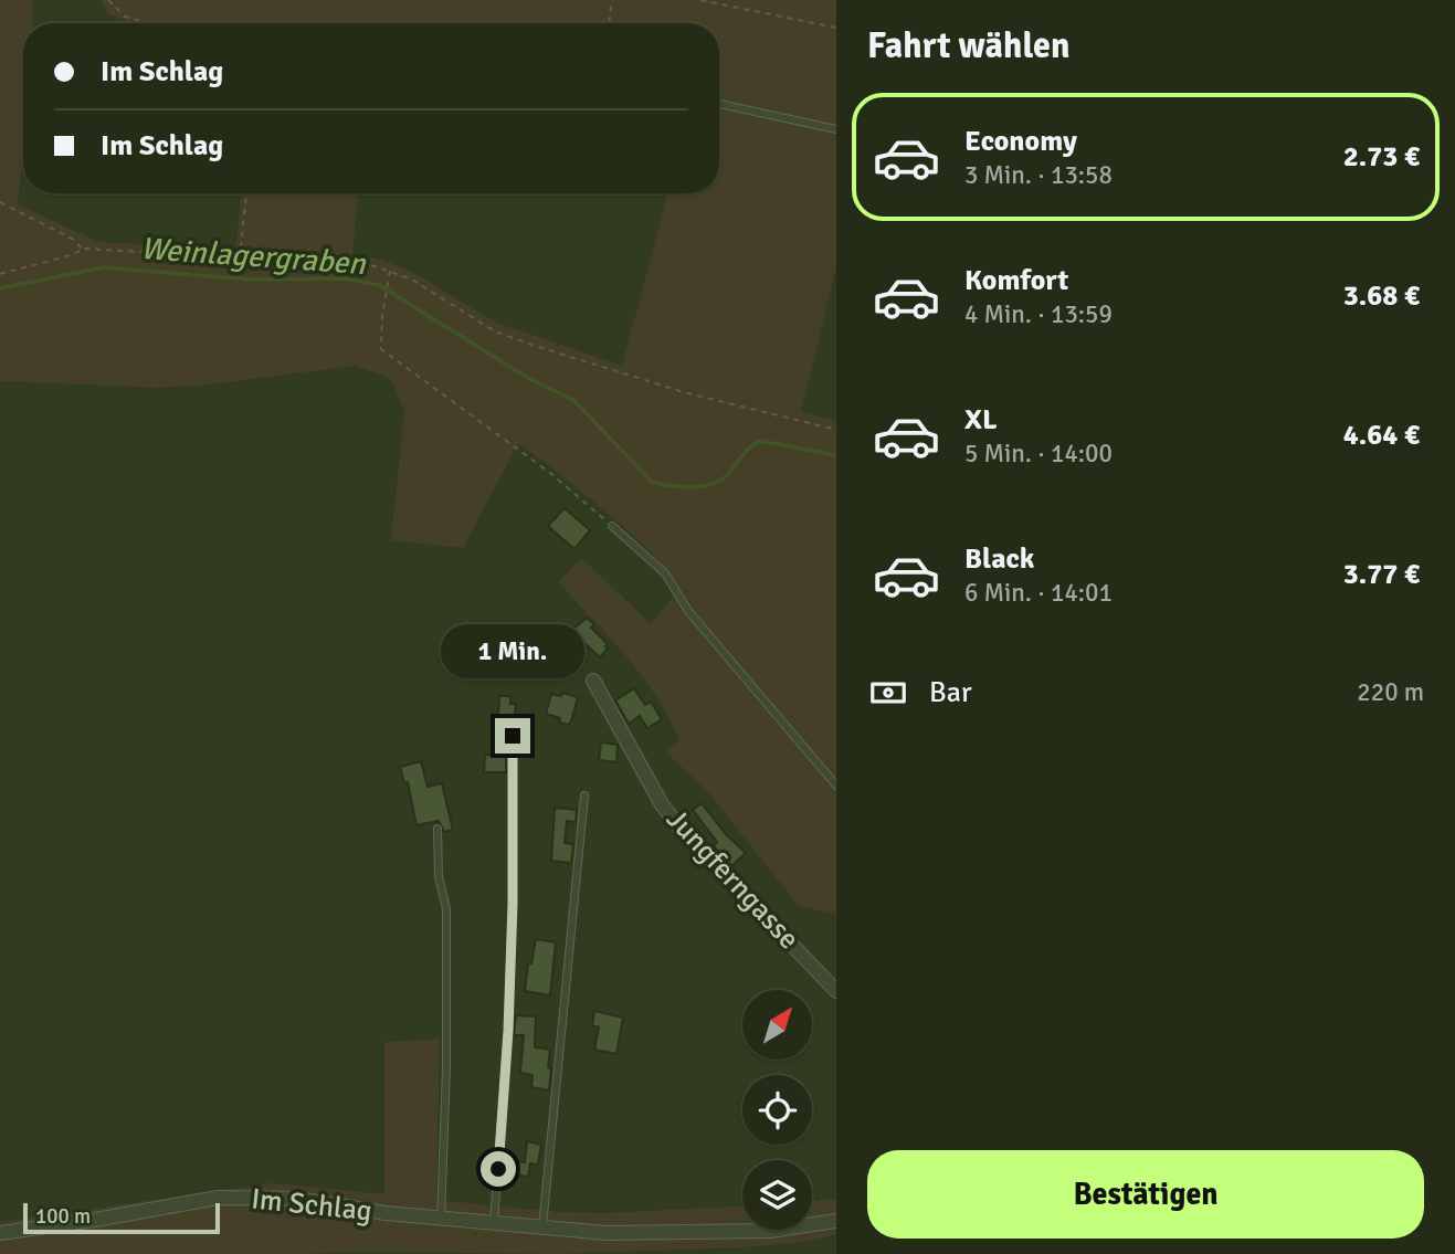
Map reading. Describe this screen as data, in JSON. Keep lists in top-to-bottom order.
{
  "streets": {
    "street": ["Jungferngasse", "Im Schlag"]
  },
  "water": ["Weinlagergraben"],
  "scale_bar": "100 m",
  "north": "top right",
  "page": {
    "heading": "Fahrt wählen",
    "banner": ["Im Schlag", "Im Schlag"],
    "list": [
      {
        "name": "Economy",
        "note": "3 Min. · 13:58",
        "value": "2.73 €"
      },
      {
        "name": "Komfort",
        "note": "4 Min. · 13:59",
        "value": "3.68 €"
      },
      {
        "name": "XL",
        "note": "5 Min. · 14:00",
        "value": "4.64 €"
      },
      {
        "name": "Black",
        "note": "6 Min. · 14:01",
        "value": "3.77 €"
      }
    ],
    "bubble": "1 Min.",
    "pay": ["Bar", "220 m"],
    "buttons": "Bestätigen",
    "scale": "100 m"
  }
}
